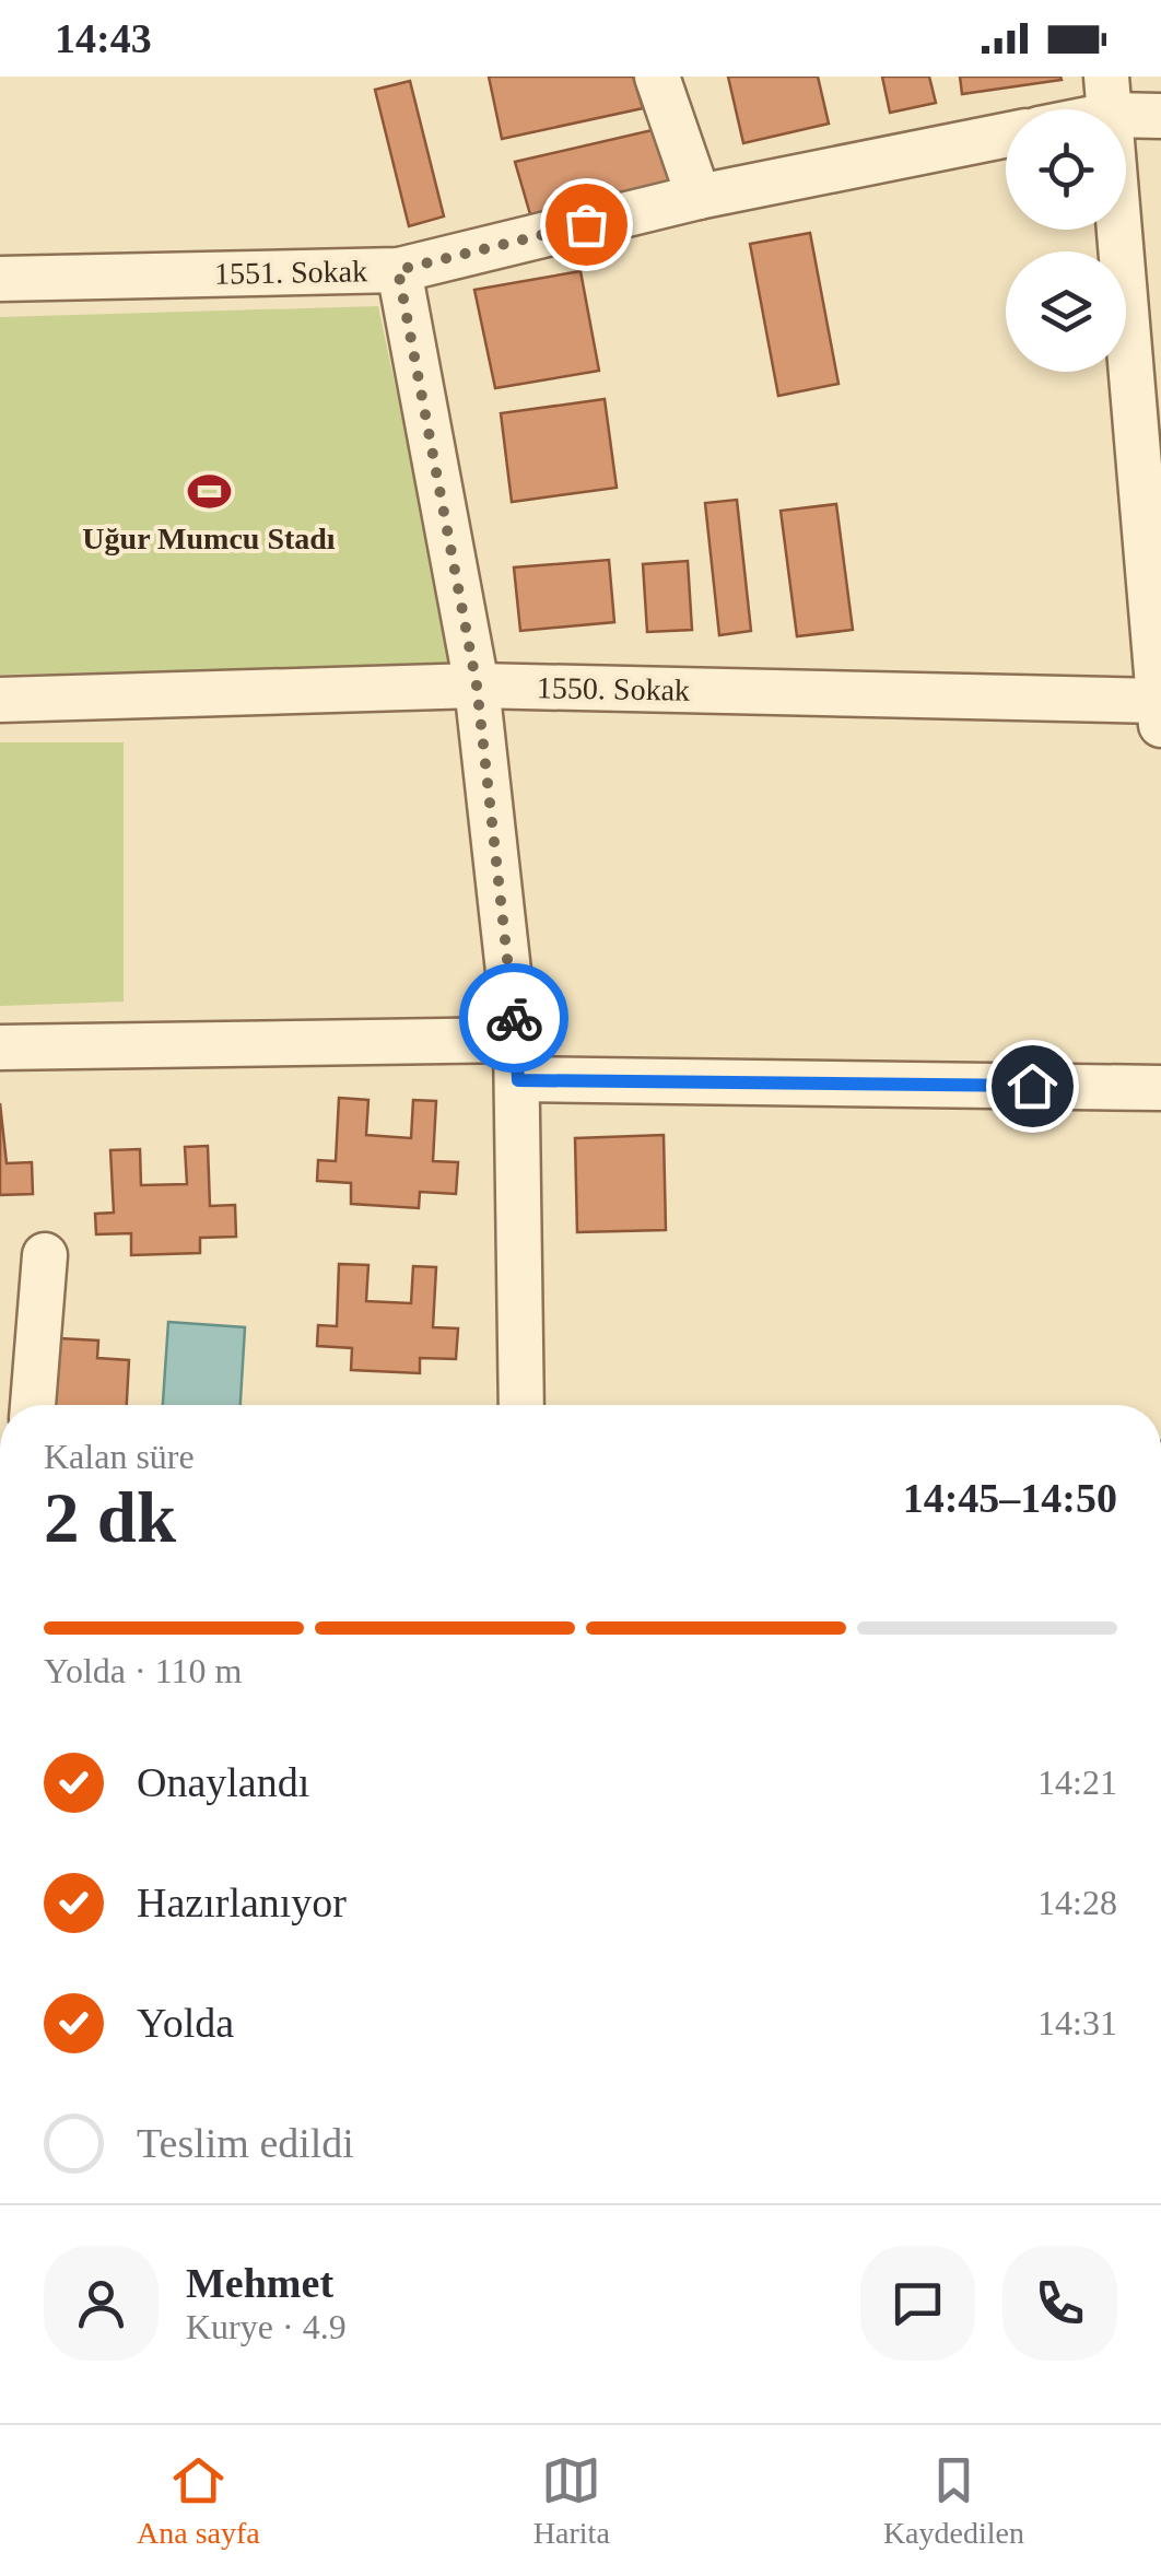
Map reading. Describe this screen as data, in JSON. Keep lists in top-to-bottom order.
{
  "streets": {
    "street": ["1551. Sokak", "1550. Sokak"]
  },
  "places": {
    "sports": ["Uğur Mumcu Stadı"]
  },
  "page": {
    "status": "14:43",
    "heading": ["2 dk", "Kalan süre", "14:45–14:50"],
    "panel": ["Mehmet", "Kurye · 4.9"],
    "bar": "Yolda · 110 m",
    "list": [
      ["Onaylandı", "14:21"],
      ["Hazırlanıyor", "14:28"],
      ["Yolda", "14:31"],
      "Teslim edildi"
    ],
    "tabs": ["Ana sayfa", "Harita", "Kaydedilen"]
  }
}
